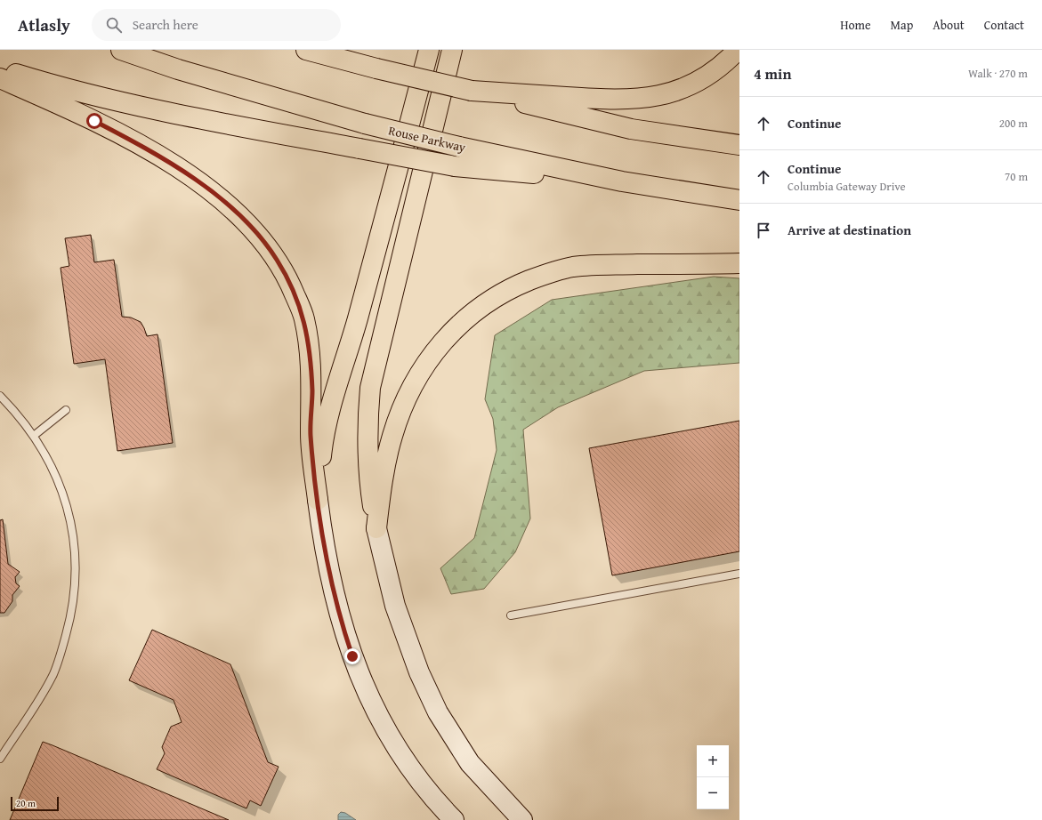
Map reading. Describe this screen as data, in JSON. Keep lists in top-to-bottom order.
{
  "streets": {
    "main road": ["Rouse Parkway"]
  },
  "scale_bar": "20 m",
  "page": {
    "header": "Atlasly",
    "search": "Search here",
    "nav": [
      "Home",
      "Map",
      "About",
      "Contact"
    ],
    "heading": ["4 min", "Walk · 270 m"],
    "list": [
      ["Continue", "200 m"],
      ["Continue", "Columbia Gateway Drive", "70 m"],
      "Arrive at destination"
    ],
    "map_buttons": ["+", "−"],
    "scale": "20 m"
  }
}
